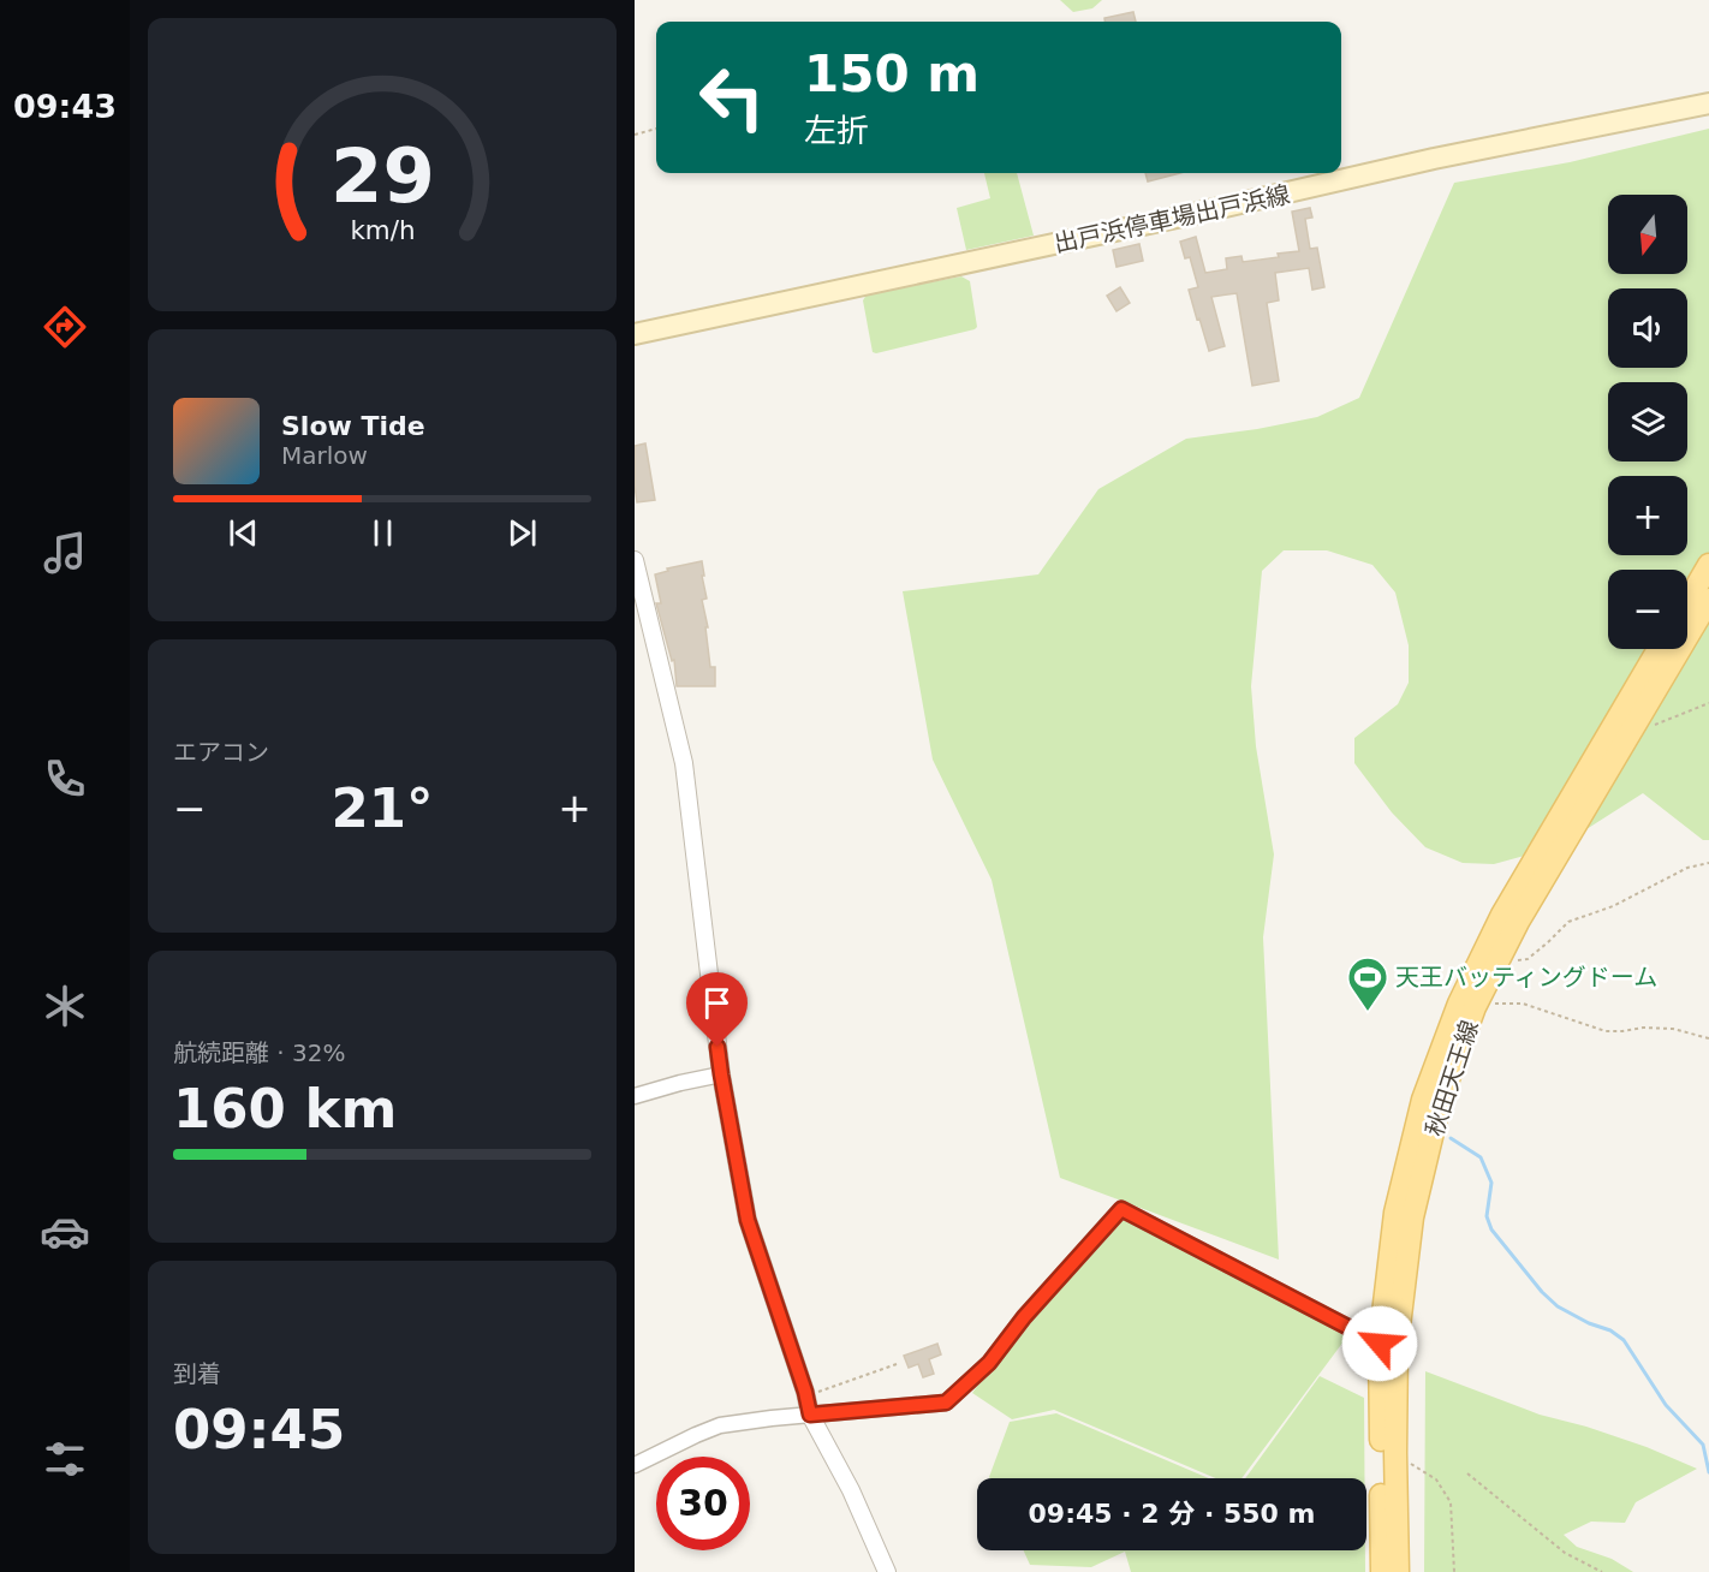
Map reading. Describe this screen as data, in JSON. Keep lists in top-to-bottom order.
{
  "streets": {
    "main road": ["出戸浜停車場出戸浜線", "秋田天王線"]
  },
  "places": {
    "sports": ["天王バッティングドーム"]
  },
  "north": "bottom",
  "page": {
    "tabs": "09:43",
    "turn": ["150 m", "左折"],
    "map_buttons": ["+", "−"],
    "song": ["Slow Tide", "Marlow"],
    "tile": [
      "エアコン",
      ["航続距離 · 32%", "160 km"],
      ["到着", "09:45"]
    ],
    "heat": ["−", "21°", "+"],
    "limit": "30",
    "trip": "09:45 · 2 分 · 550 m",
    "gauge": ["29", "km/h"]
  }
}
